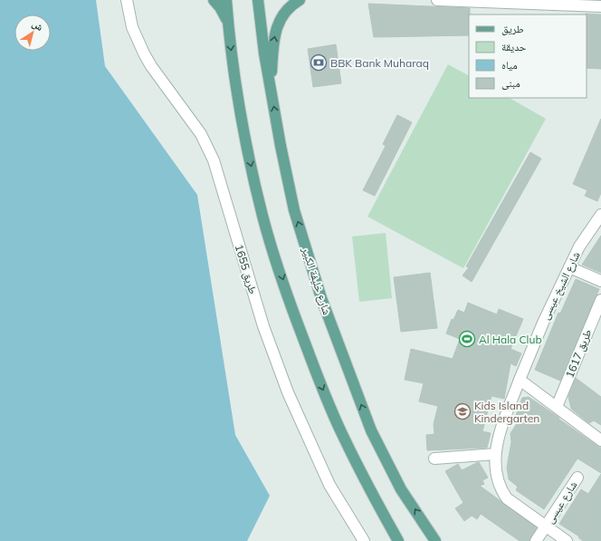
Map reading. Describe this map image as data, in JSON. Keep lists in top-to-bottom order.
{
  "streets": {
    "main road": ["شارع خليفة الكبير"],
    "street": [
      "طريق 1655",
      "شارع الشيخ عيسى",
      "طريق 1617",
      "شارع عيسى"
    ]
  },
  "crossings": [
    ["شارع الشيخ عيسى", "شارع عيسى"]
  ],
  "places": {
    "bank": ["BBK Bank Muharaq"],
    "sports": ["Al Hala Club"],
    "school or university": ["Kids Island Kindergarten"]
  },
  "legend": [
    "طريق",
    "حديقة",
    "مياه",
    "مبنى"
  ],
  "north": "top right"
}
